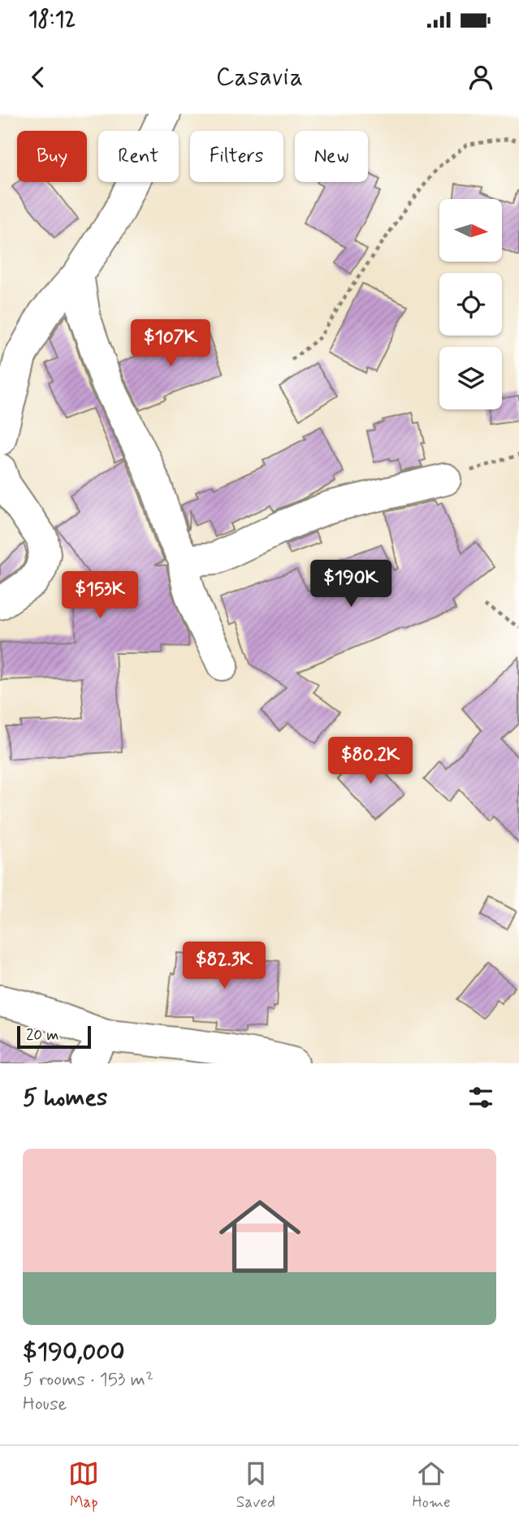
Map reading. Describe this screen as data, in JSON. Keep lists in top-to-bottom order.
{
  "scale_bar": "20 m",
  "north": "right",
  "page": {
    "status": "18:12",
    "header": "Casavia",
    "chip": [
      "Buy",
      "Rent",
      "Filters",
      "New"
    ],
    "price": [
      "$107K",
      "$190K",
      "$153K",
      "$80.2K",
      "$82.3K"
    ],
    "scale": "20 m",
    "heading": "5 homes",
    "list": [
      {
        "name": "$190,000",
        "note": "5 rooms · 153 m² · House"
      }
    ],
    "tabs": ["Map", "Saved", "Home"]
  }
}
